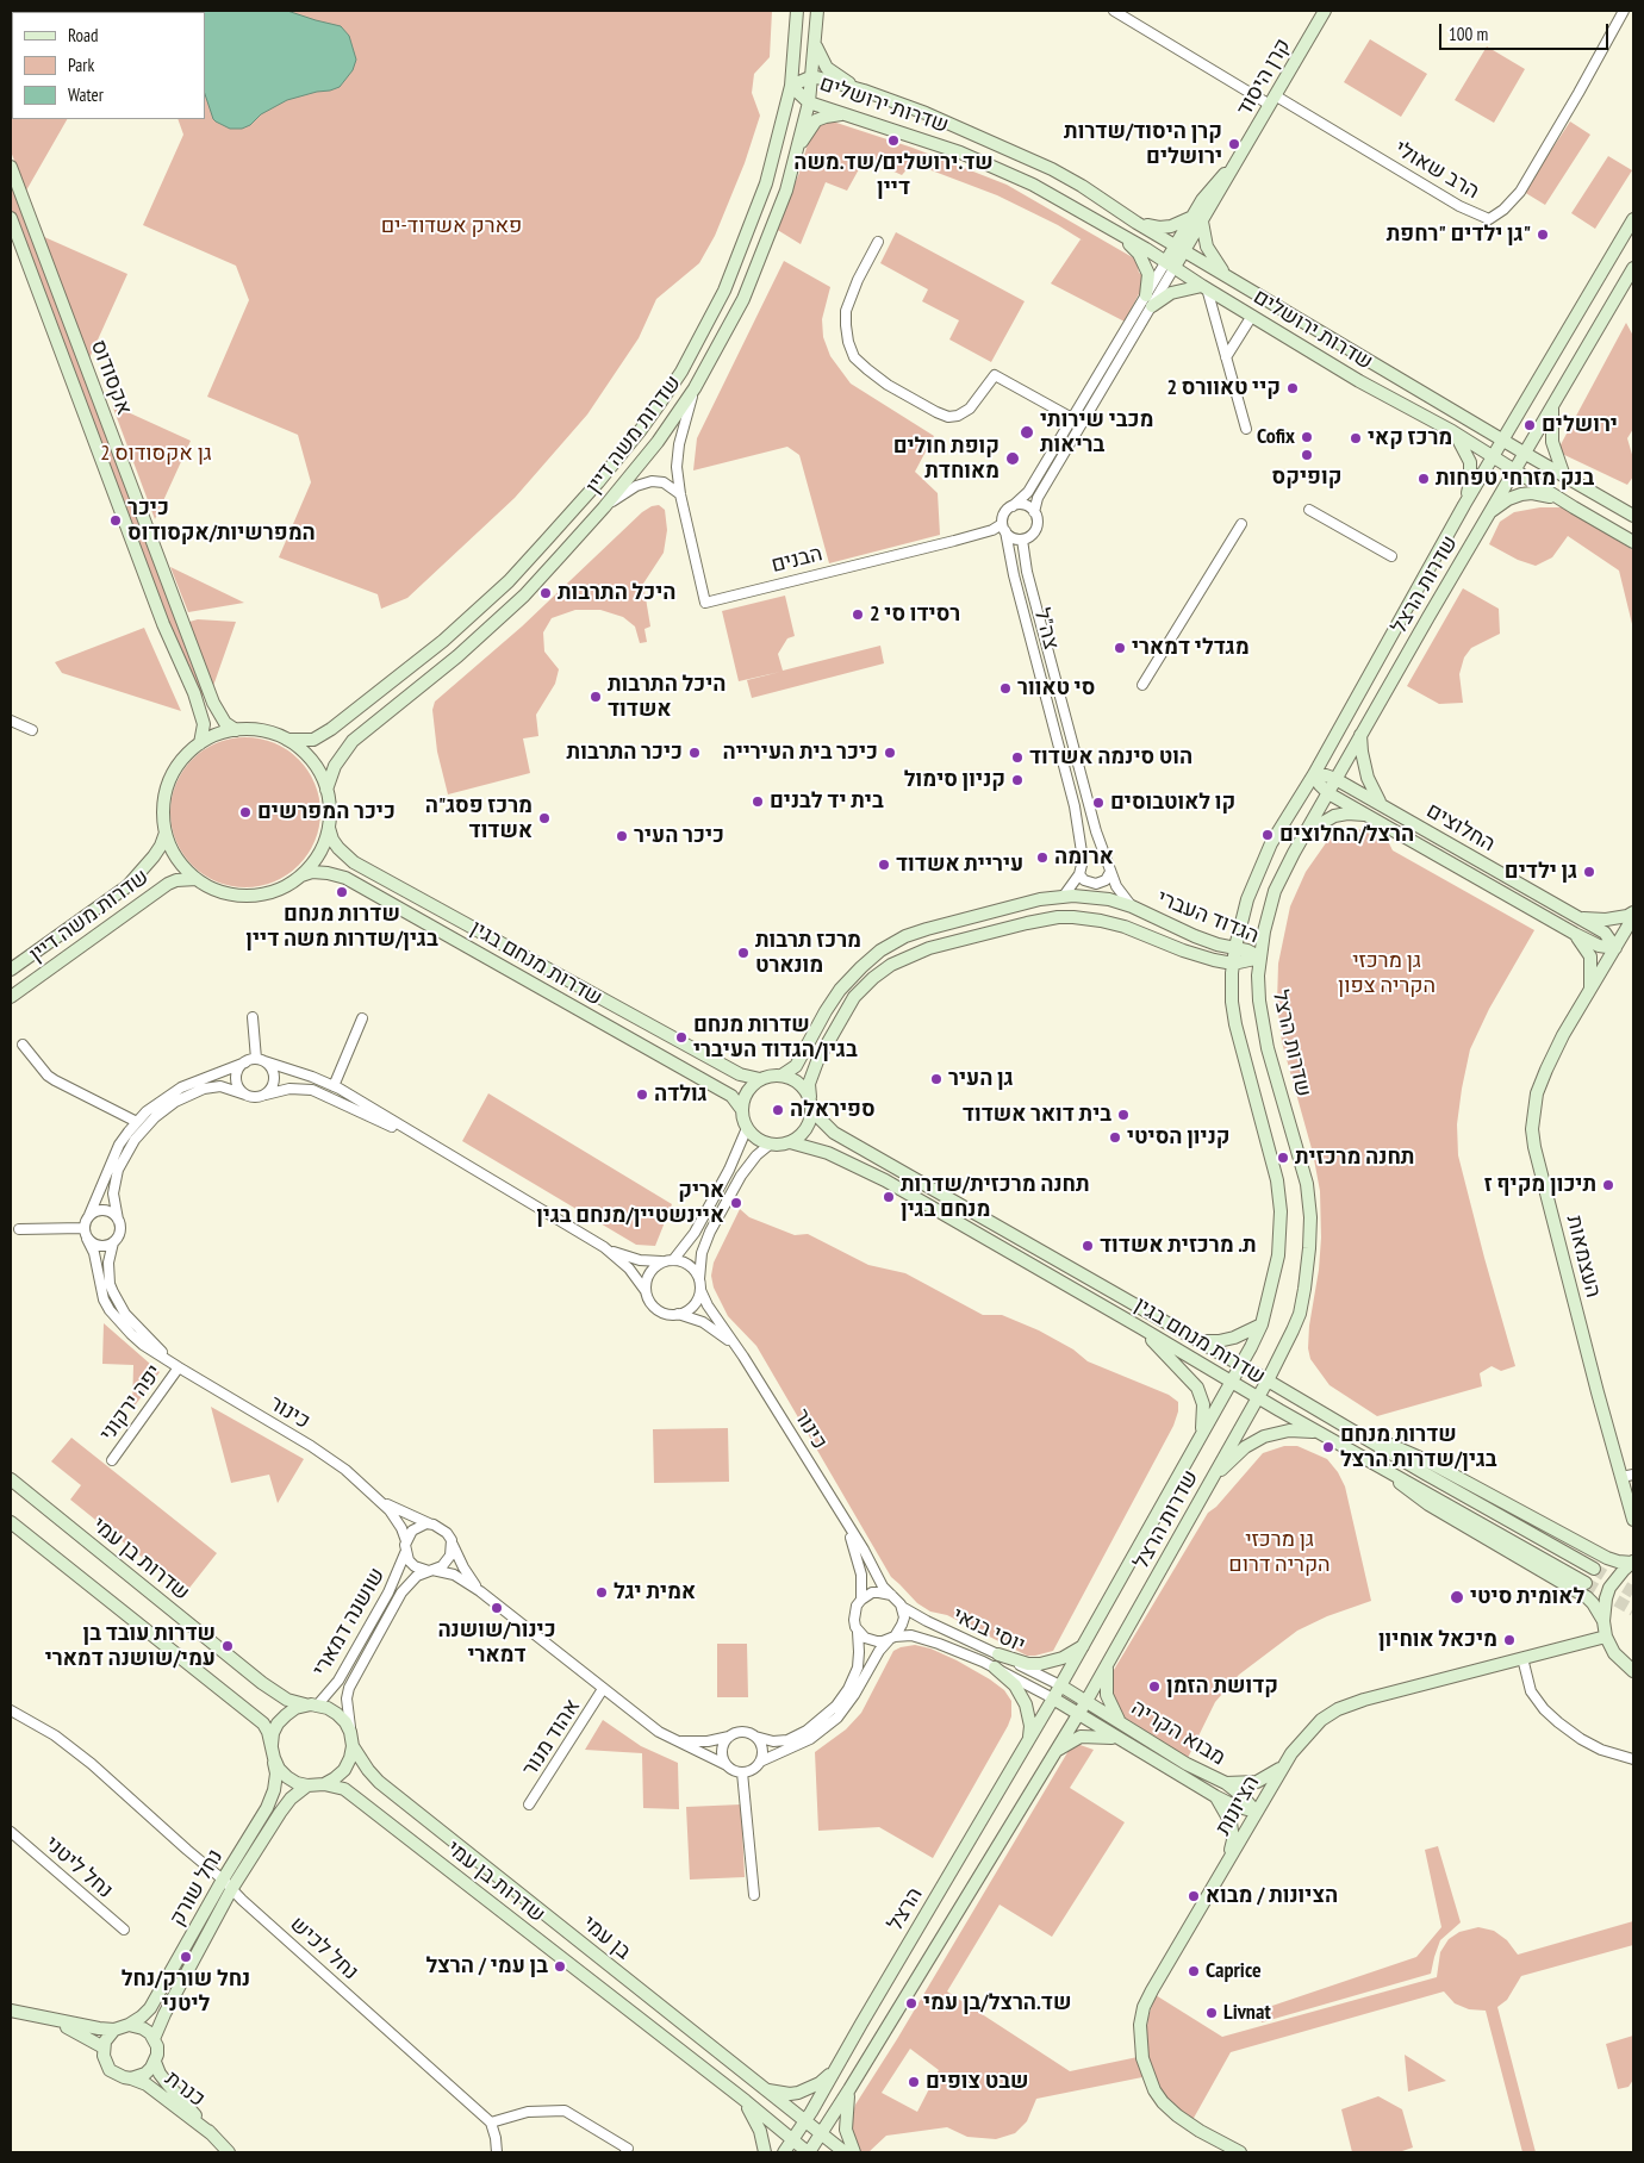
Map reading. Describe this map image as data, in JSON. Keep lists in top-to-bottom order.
{
  "streets": {
    "main road": [
      "קרן היסוד",
      "שדרות ירושלים",
      "אקסודוס",
      "שדרות משה דיין",
      "שדרות הרצל",
      "החלוצים",
      "הגדוד העברי",
      "שדרות מנחם בגין",
      "העצמאות",
      "שדרות בן עמי",
      "מבוא הקריה",
      "הציונות",
      "נחל שורק",
      "הרצל",
      "בן עמי",
      "כנרת"
    ],
    "street": [
      "הרב שאולי",
      "הבנים",
      "צה\"ל",
      "יפה ירקוני",
      "כינור",
      "שושנה דמארי",
      "יוסי בנאי",
      "אהוד מנור",
      "נחל ליטני",
      "נחל לכיש"
    ]
  },
  "crossings": [
    ["קרן היסוד", "שדרות ירושלים"],
    ["קרן היסוד", "הרב שאולי"],
    ["שדרות ירושלים", "שדרות משה דיין"],
    ["שדרות ירושלים", "שדרות הרצל"],
    ["אקסודוס", "שדרות משה דיין"],
    ["אקסודוס", "שדרות מנחם בגין"],
    ["שדרות משה דיין", "הבנים"],
    ["שדרות משה דיין", "שדרות מנחם בגין"],
    ["הבנים", "צה\"ל"],
    ["שדרות הרצל", "החלוצים"],
    ["שדרות הרצל", "הגדוד העברי"],
    ["שדרות הרצל", "שדרות מנחם בגין"],
    ["שדרות הרצל", "יוסי בנאי"],
    ["שדרות הרצל", "מבוא הקריה"],
    ["שדרות הרצל", "הרצל"],
    ["צה\"ל", "הגדוד העברי"],
    ["החלוצים", "העצמאות"],
    ["הגדוד העברי", "שדרות מנחם בגין"],
    ["יפה ירקוני", "כינור"],
    ["כינור", "שושנה דמארי"],
    ["כינור", "יוסי בנאי"],
    ["שדרות בן עמי", "שושנה דמארי"],
    ["שדרות בן עמי", "נחל שורק"],
    ["שדרות בן עמי", "הרצל"],
    ["שדרות בן עמי", "בן עמי"],
    ["שושנה דמארי", "נחל שורק"],
    ["שושנה דמארי", "בן עמי"],
    ["יוסי בנאי", "מבוא הקריה"],
    ["יוסי בנאי", "הרצל"],
    ["מבוא הקריה", "הציונות"],
    ["מבוא הקריה", "הרצל"],
    ["נחל שורק", "בן עמי"],
    ["נחל שורק", "נחל לכיש"],
    ["נחל שורק", "כנרת"],
    ["הרצל", "בן עמי"]
  ],
  "parks": [
    "פארק אשדוד-ים",
    "גן אקסודוס 2",
    "גן מרכזי הקריה צפון",
    "גן מרכזי הקריה דרום"
  ],
  "places": [
    "שד.ירושלים/שד.משה דיין",
    "קרן היסוד/שדרות ירושלים",
    "גן ילדים \"רחפת\"",
    "קיי טאוורס 2",
    "ירושלים",
    "מכבי שירותי בריאות",
    "Cofix",
    "מרכז קאי",
    "קופיקס",
    "קופת חולים מאוחדת",
    "בנק מזרחי טפחות",
    "כיכר המפרשיות/אקסודוס",
    "היכל התרבות",
    "רסידו סי 2",
    "מגדלי דמארי",
    "סי טאוור",
    "היכל התרבות אשדוד",
    "כיכר התרבות",
    "כיכר בית העירייה",
    "הוט סינמה אשדוד",
    "קניון סימול",
    "בית יד לבנים",
    "קו לאוטבוסים",
    "כיכר המפרשים",
    "מרכז פסג\"ה אשדוד",
    "הרצל/החלוצים",
    "כיכר העיר",
    "ארומה",
    "עיריית אשדוד",
    "גן ילדים",
    "שדרות מנחם בגין/שדרות משה דיין",
    "מרכז תרבות מונארט",
    "שדרות מנחם בגין/הגדוד העיברי",
    "גן העיר",
    "גולדה",
    "ספיראלה",
    "בית דואר אשדוד",
    "קניון הסיטי",
    "תחנה מרכזית",
    "תיכון מקיף ז",
    "תחנה מרכזית/שדרות מנחם בגין",
    "אריק איינשטיין/מנחם בגין",
    "ת. מרכזית אשדוד",
    "שדרות מנחם בגין/שדרות הרצל",
    "אמית יגל",
    "לאומית סיטי",
    "כינור/שושנה דמארי",
    "מיכאל אוחיון",
    "שדרות עובד בן עמי/שושנה דמארי",
    "קדושת הזמן",
    "הציונות / מבוא",
    "נחל שורק/נחל ליטני",
    "בן עמי / הרצל",
    "Caprice",
    "שד.הרצל/בן עמי",
    "Livnat",
    "שבט צופים"
  ],
  "legend": ["Road", "Park", "Water"],
  "scale_bar": "100 m"
}
